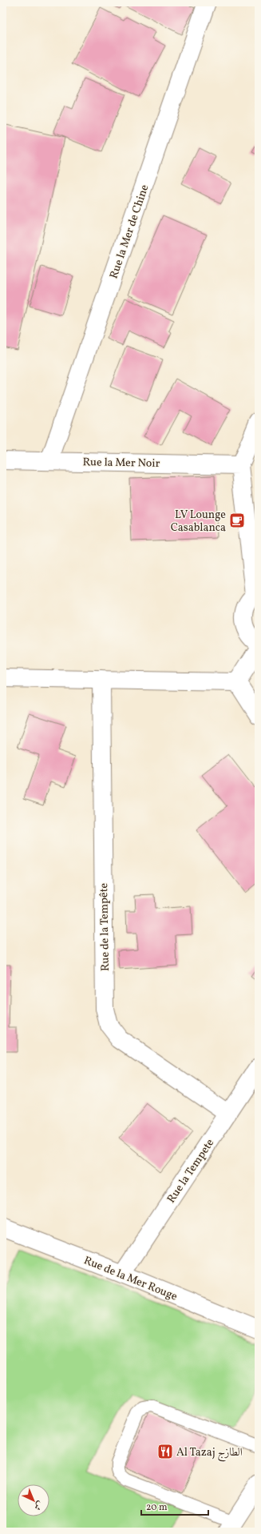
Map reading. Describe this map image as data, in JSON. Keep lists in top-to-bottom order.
{
  "streets": {
    "street": [
      "Rue la Mer de Chine",
      "Rue la Mer Noir",
      "Rue de la Tempête",
      "Rue la Tempete",
      "Rue de la Mer Rouge"
    ]
  },
  "crossings": [
    ["Rue la Mer de Chine", "Rue la Mer Noir"],
    ["Rue de la Tempête", "Rue la Tempete"],
    ["Rue la Tempete", "Rue de la Mer Rouge"]
  ],
  "places": {
    "cafe": ["LV Lounge Casablanca"],
    "restaurant": ["Al Tazaj الطازج"]
  },
  "scale_bar": "20 m",
  "north": "bottom right"
}
